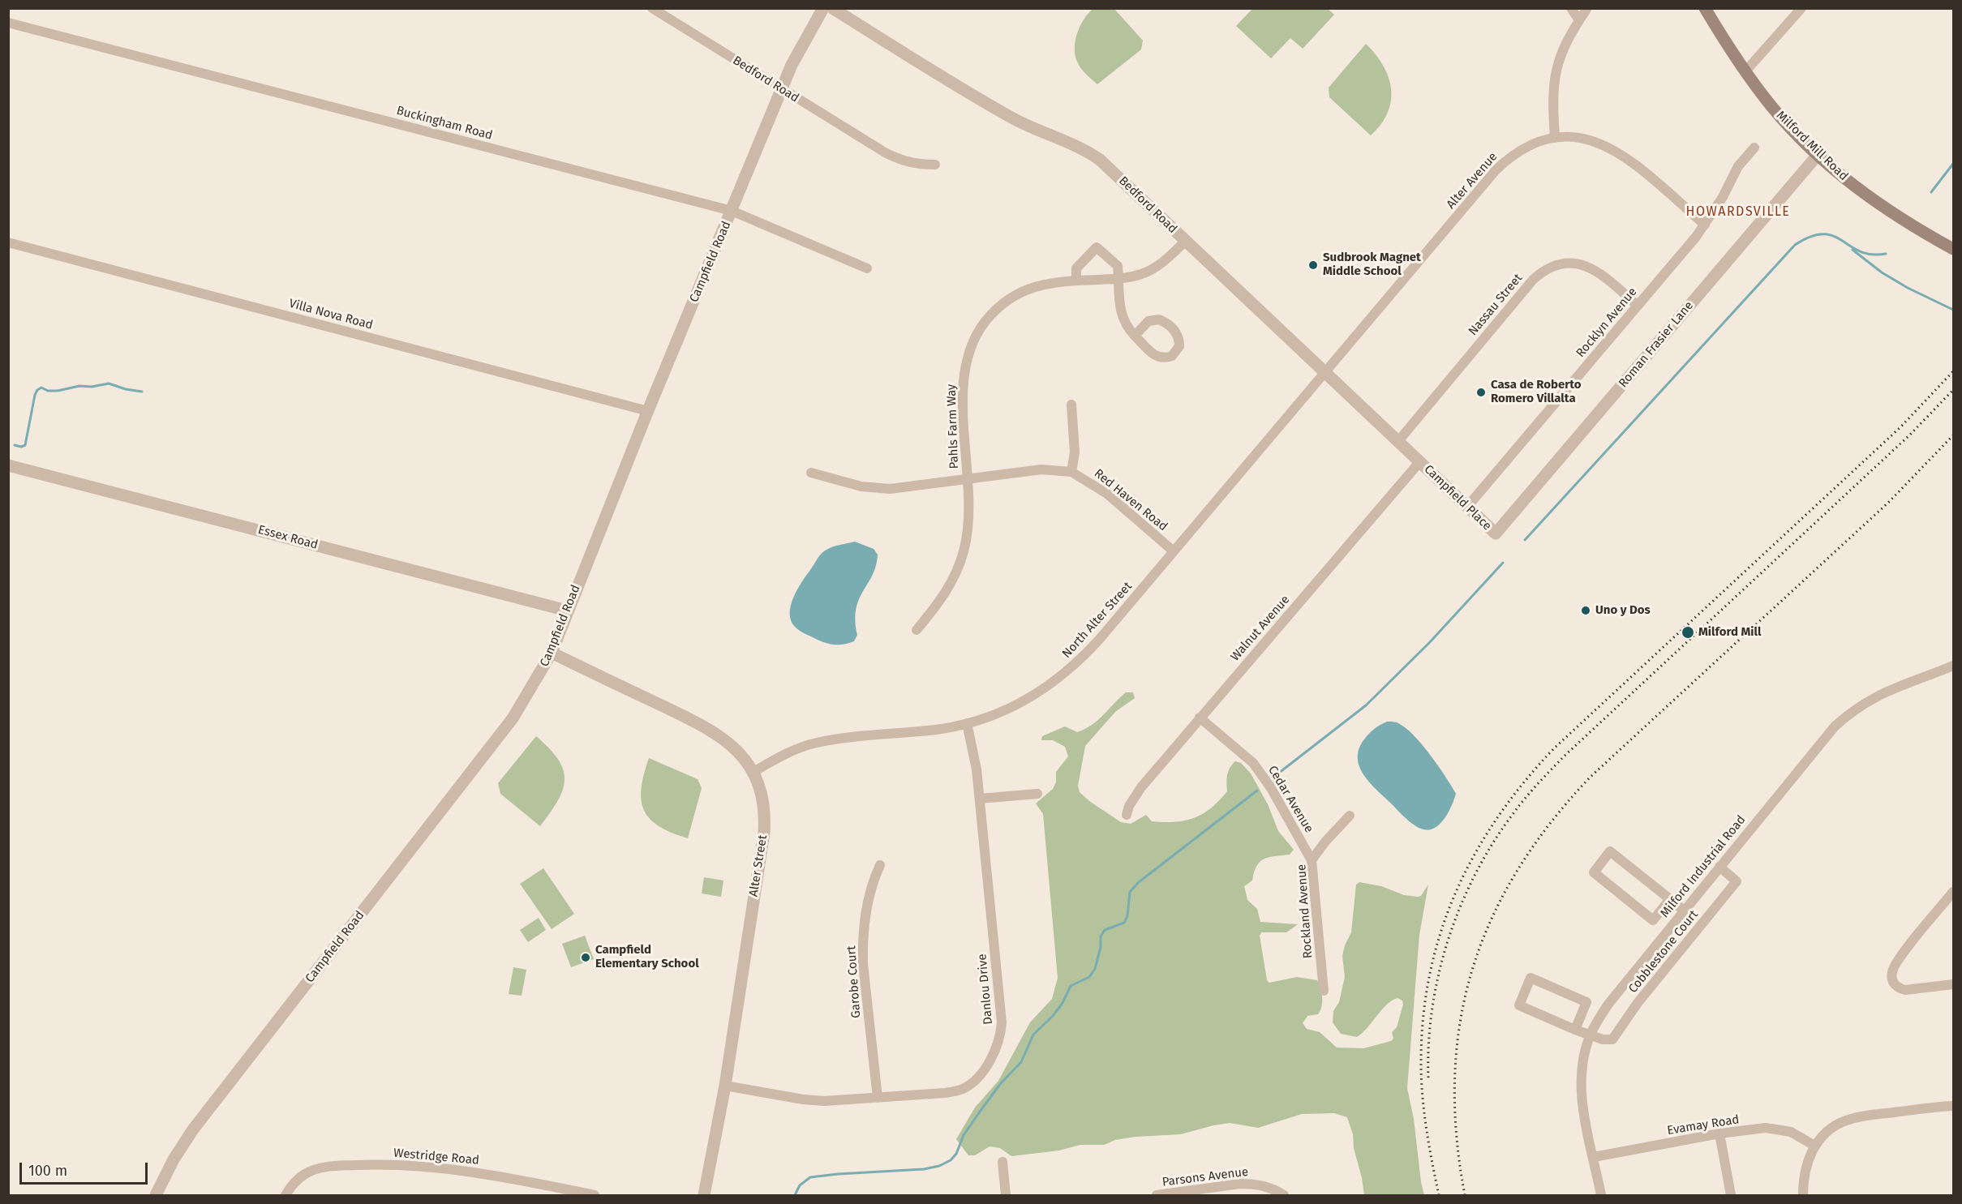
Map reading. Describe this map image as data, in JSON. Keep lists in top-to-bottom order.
{
  "streets": {
    "main road": ["Milford Mill Road"],
    "street": [
      "Bedford Road",
      "Buckingham Road",
      "Alter Avenue",
      "Campfield Road",
      "Nassau Street",
      "Villa Nova Road",
      "Rocklyn Avenue",
      "Roman Frasier Lane",
      "Pahls Farm Way",
      "Campfield Place",
      "Red Haven Road",
      "Essex Road",
      "North Alter Street",
      "Walnut Avenue",
      "Cedar Avenue",
      "Alter Street",
      "Milford Industrial Road",
      "Rockland Avenue",
      "Cobblestone Court",
      "Garobe Court",
      "Danlou Drive",
      "Evamay Road",
      "Westridge Road",
      "Parsons Avenue"
    ]
  },
  "crossings": [
    ["Bedford Road", "Alter Avenue"],
    ["Bedford Road", "Campfield Road"],
    ["Bedford Road", "Nassau Street"],
    ["Bedford Road", "Pahls Farm Way"],
    ["Bedford Road", "Campfield Place"],
    ["Bedford Road", "North Alter Street"],
    ["Bedford Road", "Walnut Avenue"],
    ["Buckingham Road", "Campfield Road"],
    ["Milford Mill Road", "Roman Frasier Lane"],
    ["Alter Avenue", "Rocklyn Avenue"],
    ["Alter Avenue", "North Alter Street"],
    ["Campfield Road", "Villa Nova Road"],
    ["Campfield Road", "Essex Road"],
    ["Campfield Road", "Alter Street"],
    ["Nassau Street", "Rocklyn Avenue"],
    ["Rocklyn Avenue", "Campfield Place"],
    ["Roman Frasier Lane", "Campfield Place"],
    ["Pahls Farm Way", "Red Haven Road"],
    ["Campfield Place", "Walnut Avenue"],
    ["Red Haven Road", "North Alter Street"],
    ["North Alter Street", "Alter Street"],
    ["North Alter Street", "Danlou Drive"],
    ["Walnut Avenue", "Cedar Avenue"],
    ["Cedar Avenue", "Rockland Avenue"],
    ["Alter Street", "Danlou Drive"],
    ["Milford Industrial Road", "Cobblestone Court"],
    ["Milford Industrial Road", "Evamay Road"],
    ["Garobe Court", "Danlou Drive"]
  ],
  "districts": ["HOWARDSVILLE"],
  "places": [
    "Sudbrook Magnet Middle School",
    "Casa de Roberto Romero Villalta",
    "Uno y Dos",
    "Milford Mill",
    "Campfield Elementary School"
  ],
  "scale_bar": "100 m"
}
